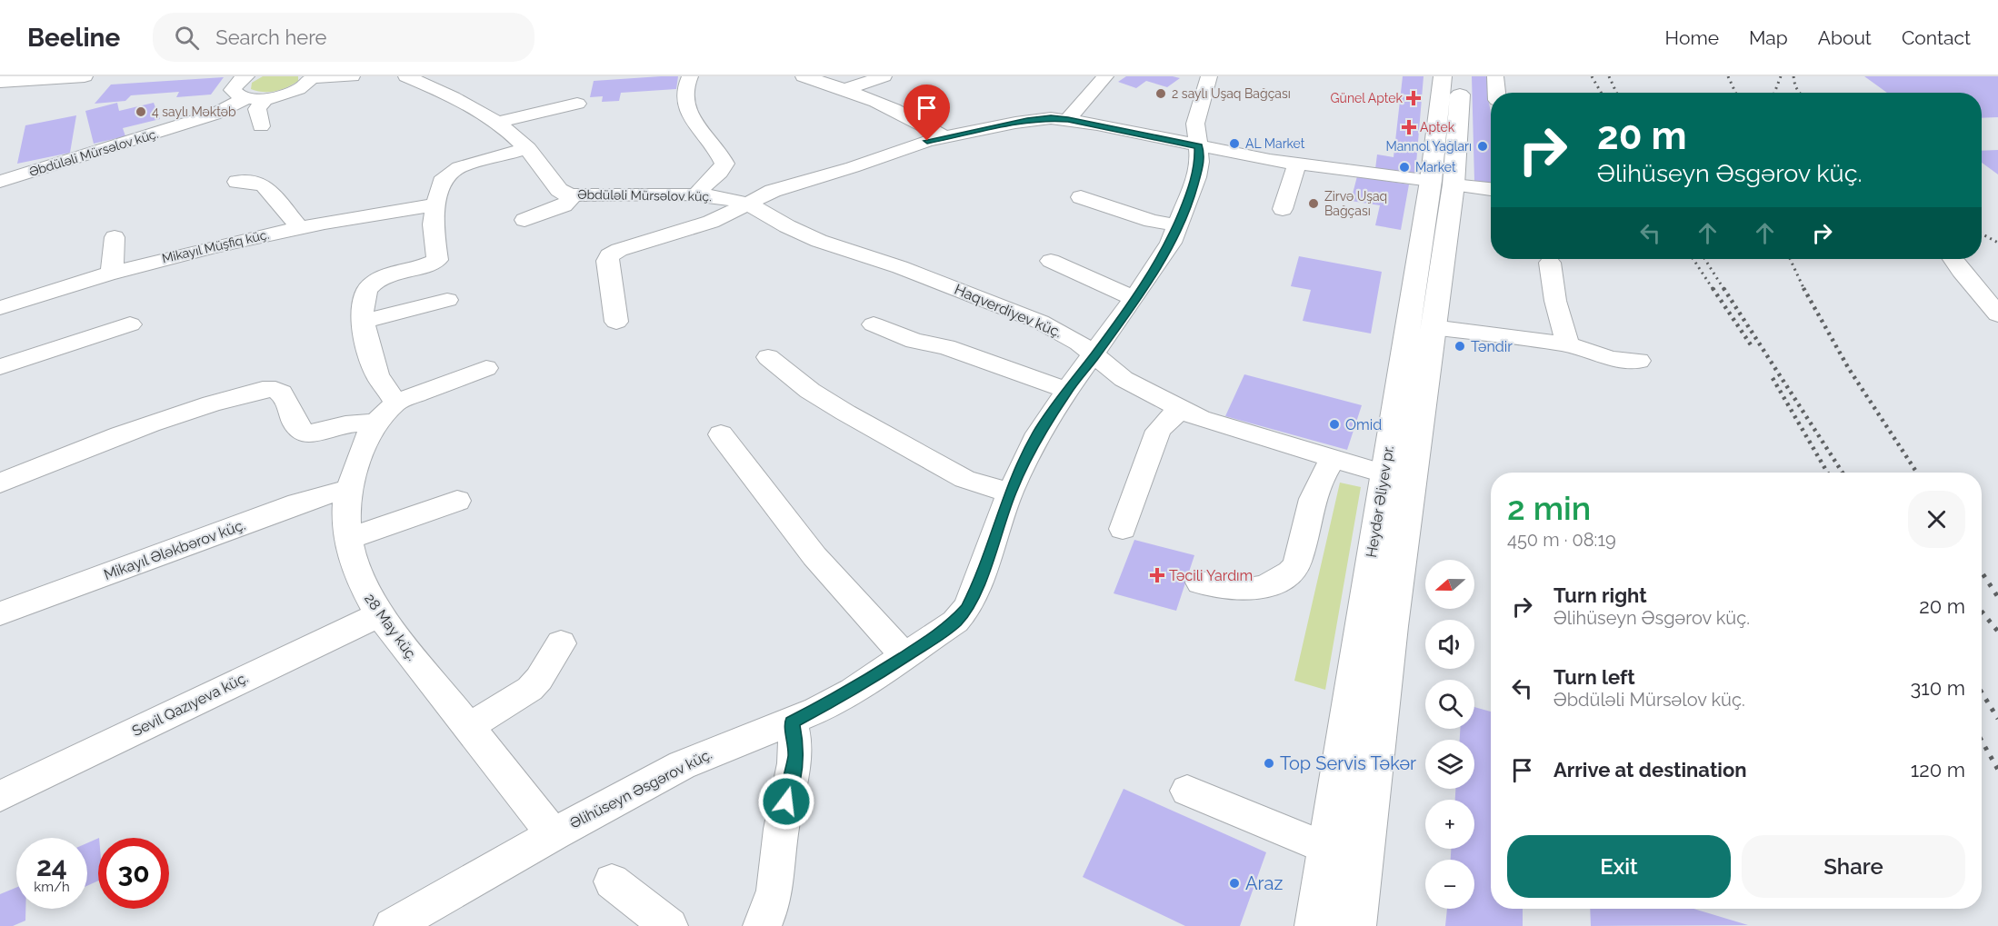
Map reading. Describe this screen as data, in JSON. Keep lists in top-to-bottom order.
{
  "streets": {
    "main road": ["Heydər Əliyev pr."],
    "street": [
      "Əbdüləli Mürsəlov küç.",
      "Mikayıl Müşfiq küç.",
      "Haqverdiyev küç.",
      "Mikayıl Ələkbərov küç.",
      "28 May küç.",
      "Sevil Qazıyeva küç.",
      "Əlihüseyn Əsgərov küç."
    ]
  },
  "crossings": [
    ["Əbdüləli Mürsəlov küç.", "Haqverdiyev küç."],
    ["Haqverdiyev küç.", "Heydər Əliyev pr."],
    ["Haqverdiyev küç.", "Əlihüseyn Əsgərov küç."],
    ["Mikayıl Ələkbərov küç.", "28 May küç."],
    ["28 May küç.", "Sevil Qazıyeva küç."],
    ["28 May küç.", "Əlihüseyn Əsgərov küç."]
  ],
  "places": {
    "other": [
      "2 saylı Uşaq Bağçası",
      "4 saylı Məktəb",
      "AL Market",
      "Mannol Yağları",
      "Market",
      "Zirvə Uşaq Bağçası",
      "Təndir",
      "Omid",
      "Top Servis Təkər",
      "Araz"
    ],
    "health": ["Günel Aptek", "Aptek", "Təcili Yardım"]
  },
  "north": "left",
  "page": {
    "header": "Beeline",
    "search": "Search here",
    "nav": [
      "Home",
      "Map",
      "About",
      "Contact"
    ],
    "turn": ["20 m", "Əlihüseyn Əsgərov küç."],
    "heading": ["2 min", "450 m · 08:19"],
    "map_buttons": ["+", "−"],
    "list": [
      {
        "name": "Turn right",
        "note": "Əlihüseyn Əsgərov küç.",
        "value": "20 m"
      },
      {
        "name": "Turn left",
        "note": "Əbdüləli Mürsəlov küç.",
        "value": "310 m"
      },
      {
        "name": "Arrive at destination",
        "value": "120 m"
      }
    ],
    "buttons": ["Exit", "Share"],
    "speed": "24 km/h",
    "limit": "30"
  }
}
